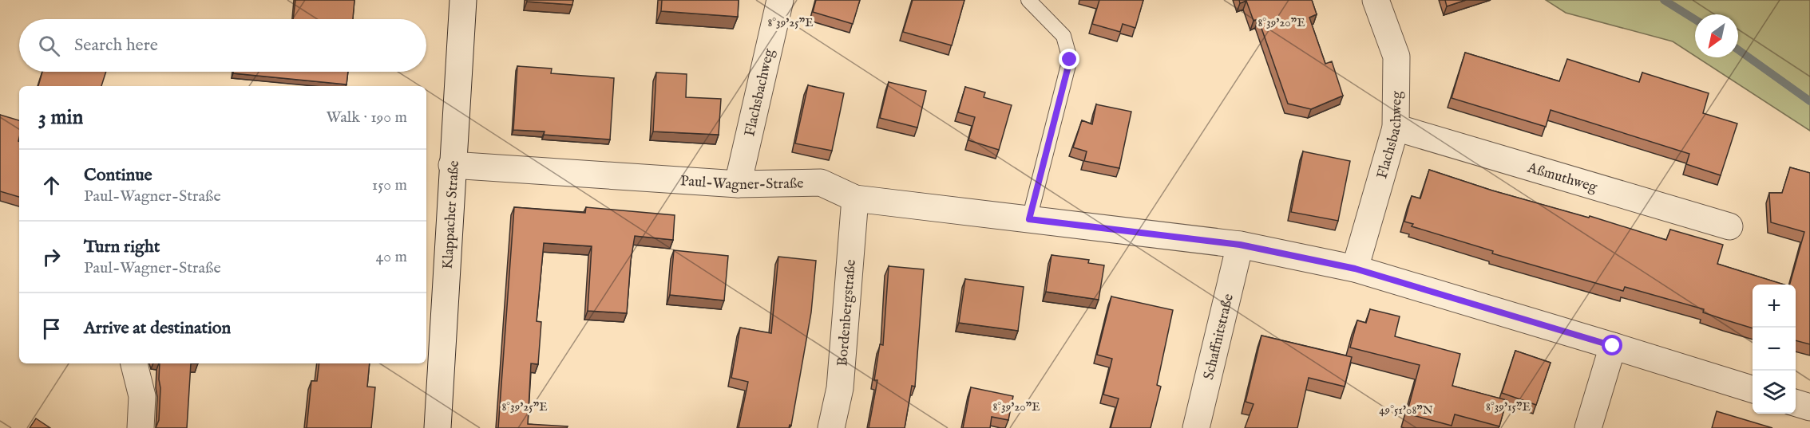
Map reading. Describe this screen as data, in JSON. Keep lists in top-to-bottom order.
{
  "streets": {
    "street": [
      "Flachsbachweg",
      "Aßmuthweg",
      "Paul-Wagner-Straße",
      "Klappacher Straße",
      "Bordenbergstraße",
      "Schaffnitstraße"
    ]
  },
  "crossings": [
    ["Flachsbachweg", "Aßmuthweg"],
    ["Flachsbachweg", "Paul-Wagner-Straße"],
    ["Paul-Wagner-Straße", "Klappacher Straße"],
    ["Paul-Wagner-Straße", "Bordenbergstraße"],
    ["Paul-Wagner-Straße", "Schaffnitstraße"]
  ],
  "north": "bottom left",
  "page": {
    "search": "Search here",
    "heading": ["3 min", "Walk · 190 m"],
    "list": [
      ["Continue", "Paul-Wagner-Straße", "150 m"],
      ["Turn right", "Paul-Wagner-Straße", "40 m"],
      "Arrive at destination"
    ],
    "map_buttons": ["+", "−"]
  },
  "coordinates": [
    "8°39'25\"E",
    "8°39'20\"E",
    "8°39'15\"E",
    "49°51'08\"N"
  ]
}
